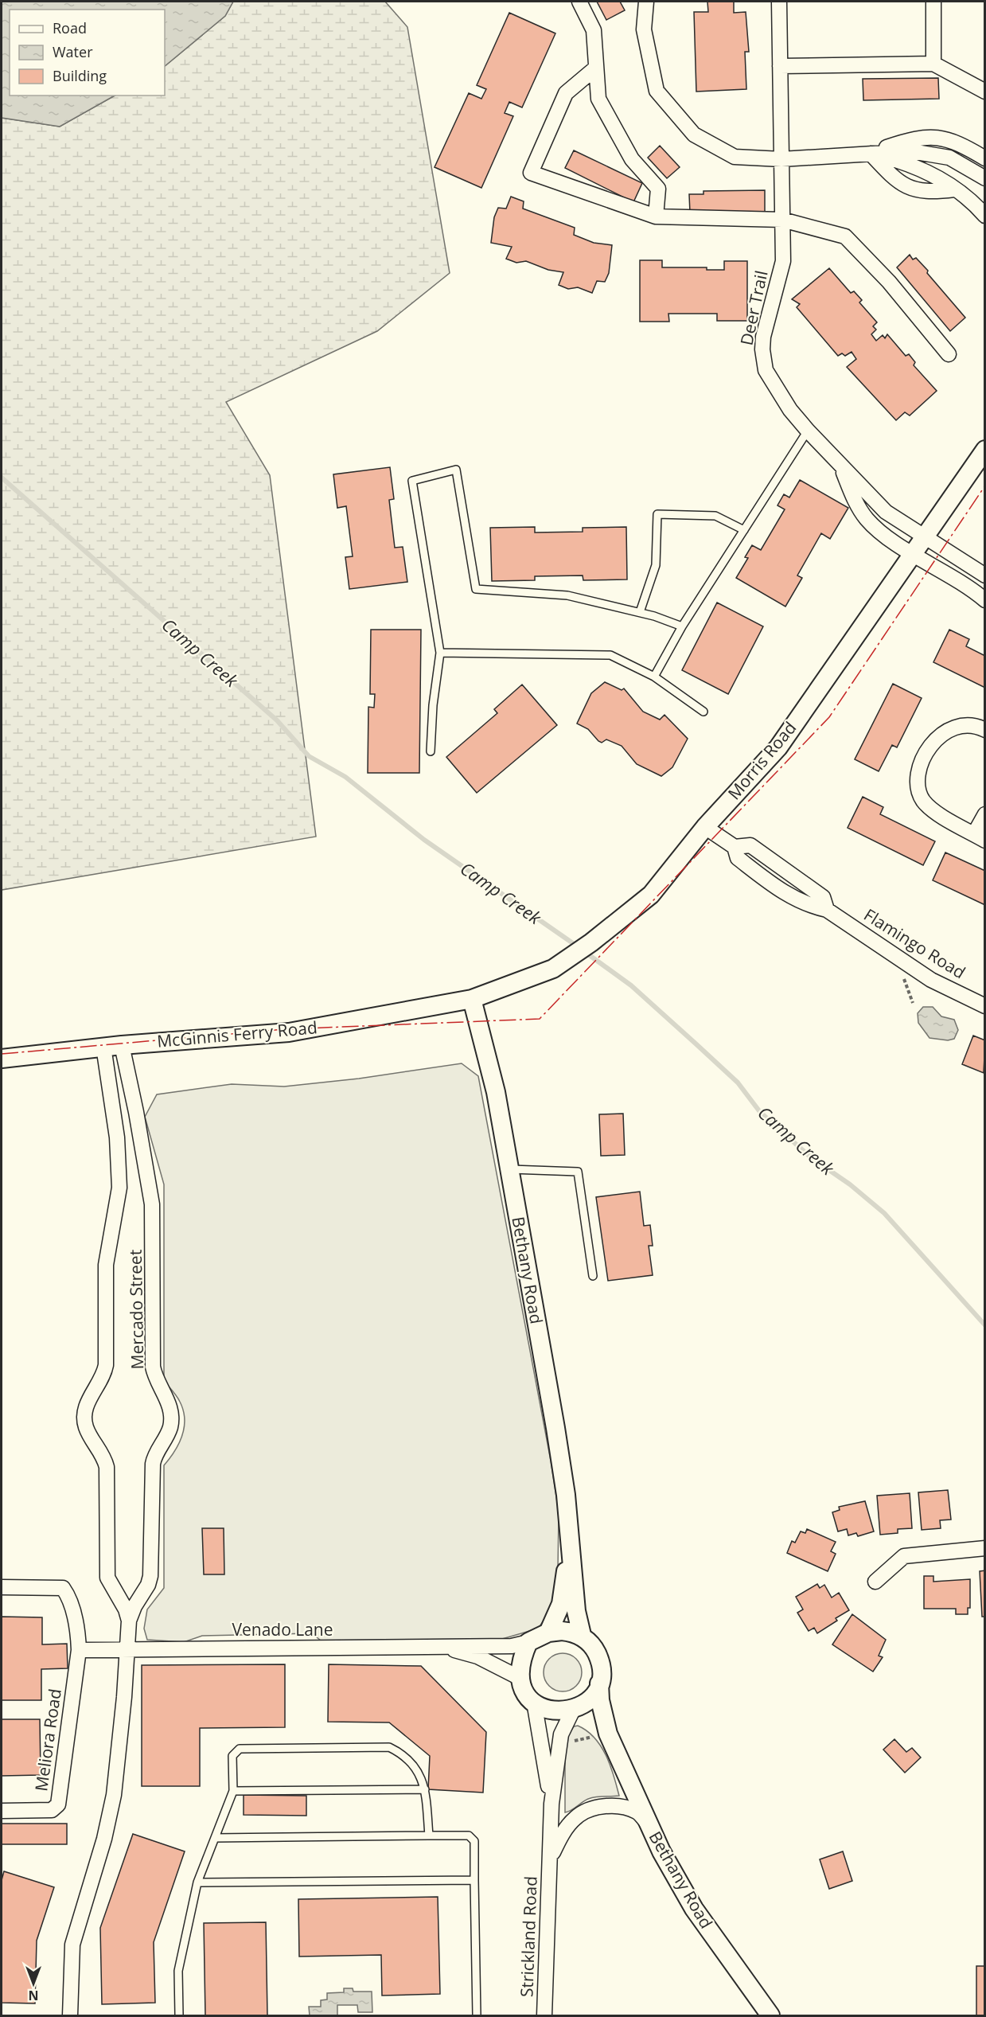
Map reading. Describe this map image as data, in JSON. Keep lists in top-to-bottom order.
{
  "streets": {
    "street": [
      "Deer Trail",
      "Morris Road",
      "Flamingo Road",
      "McGinnis Ferry Road",
      "Bethany Road",
      "Mercado Street",
      "Venado Lane",
      "Meliora Road",
      "Strickland Road"
    ]
  },
  "crossings": [
    ["Deer Trail", "Morris Road"],
    ["Morris Road", "Flamingo Road"],
    ["Morris Road", "McGinnis Ferry Road"],
    ["Morris Road", "Bethany Road"],
    ["McGinnis Ferry Road", "Bethany Road"],
    ["McGinnis Ferry Road", "Mercado Street"],
    ["Bethany Road", "Venado Lane"],
    ["Bethany Road", "Strickland Road"],
    ["Mercado Street", "Venado Lane"],
    ["Venado Lane", "Strickland Road"]
  ],
  "water": ["Camp Creek"],
  "legend": ["Road", "Water", "Building"],
  "north": "bottom"
}
